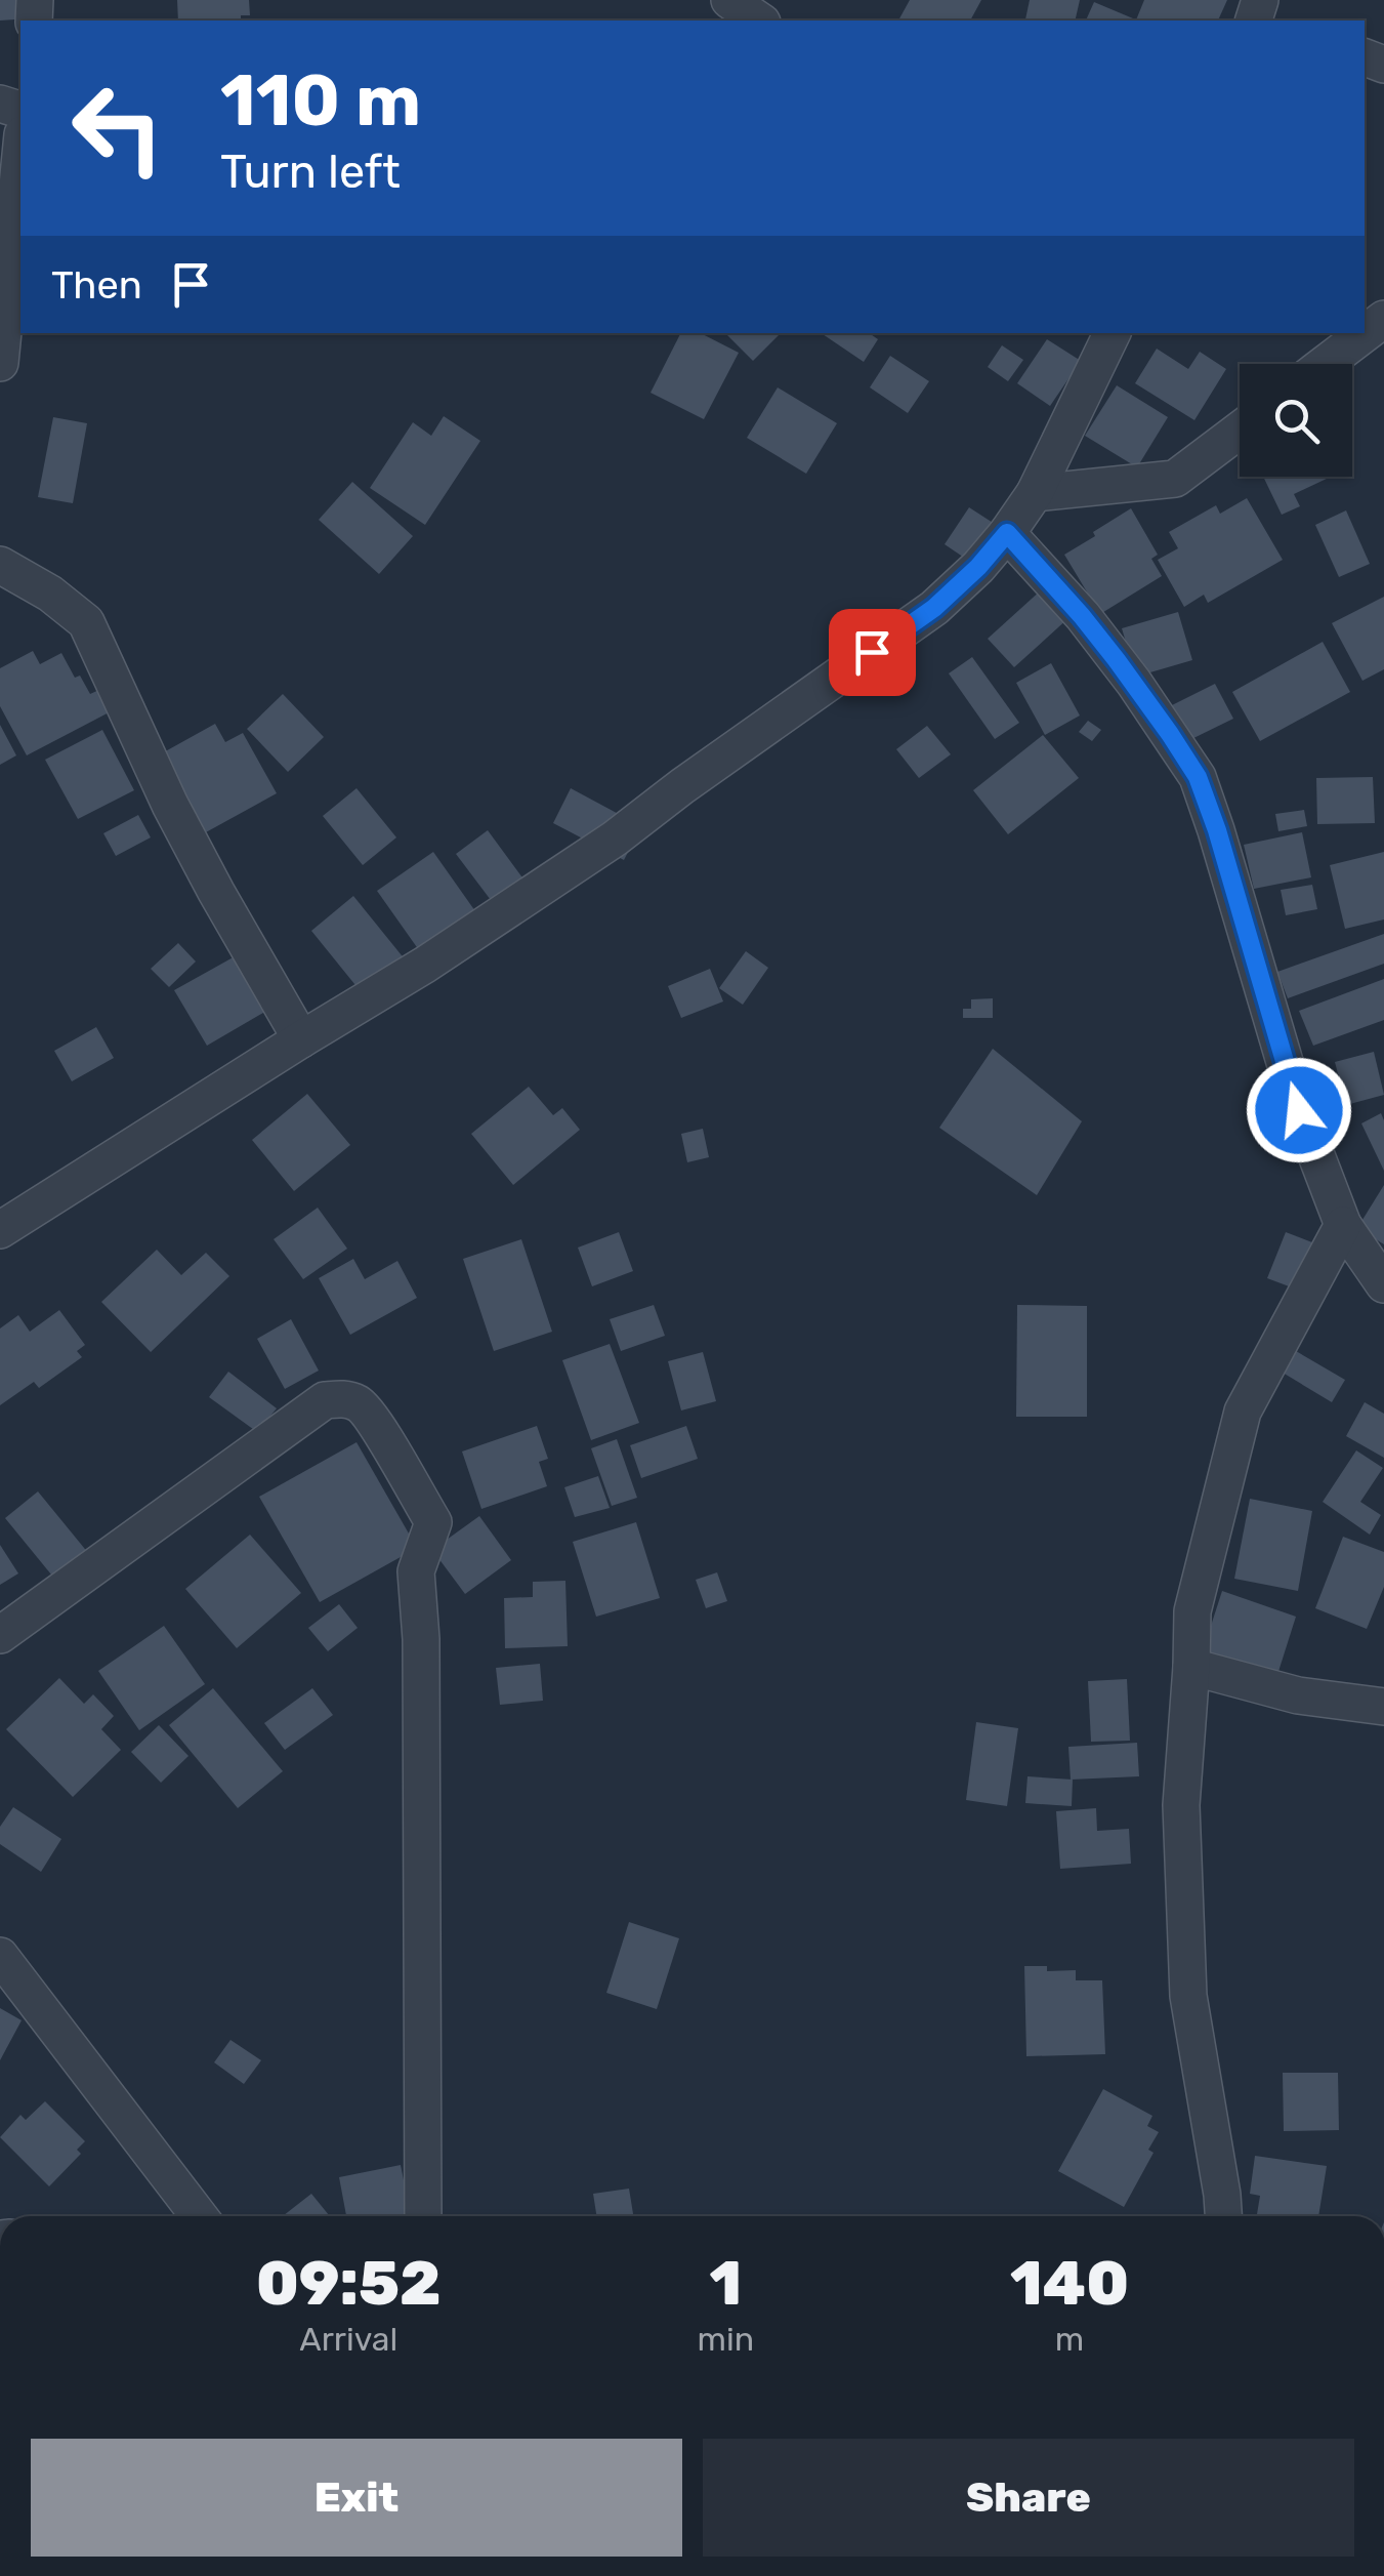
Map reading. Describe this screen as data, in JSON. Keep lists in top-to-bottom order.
{
  "page": {
    "turn": ["110 m", "Turn left"],
    "then": "Then",
    "eta": [
      "09:52",
      "Arrival",
      "1",
      "min",
      "140",
      "m"
    ],
    "buttons": ["Exit", "Share"]
  }
}
